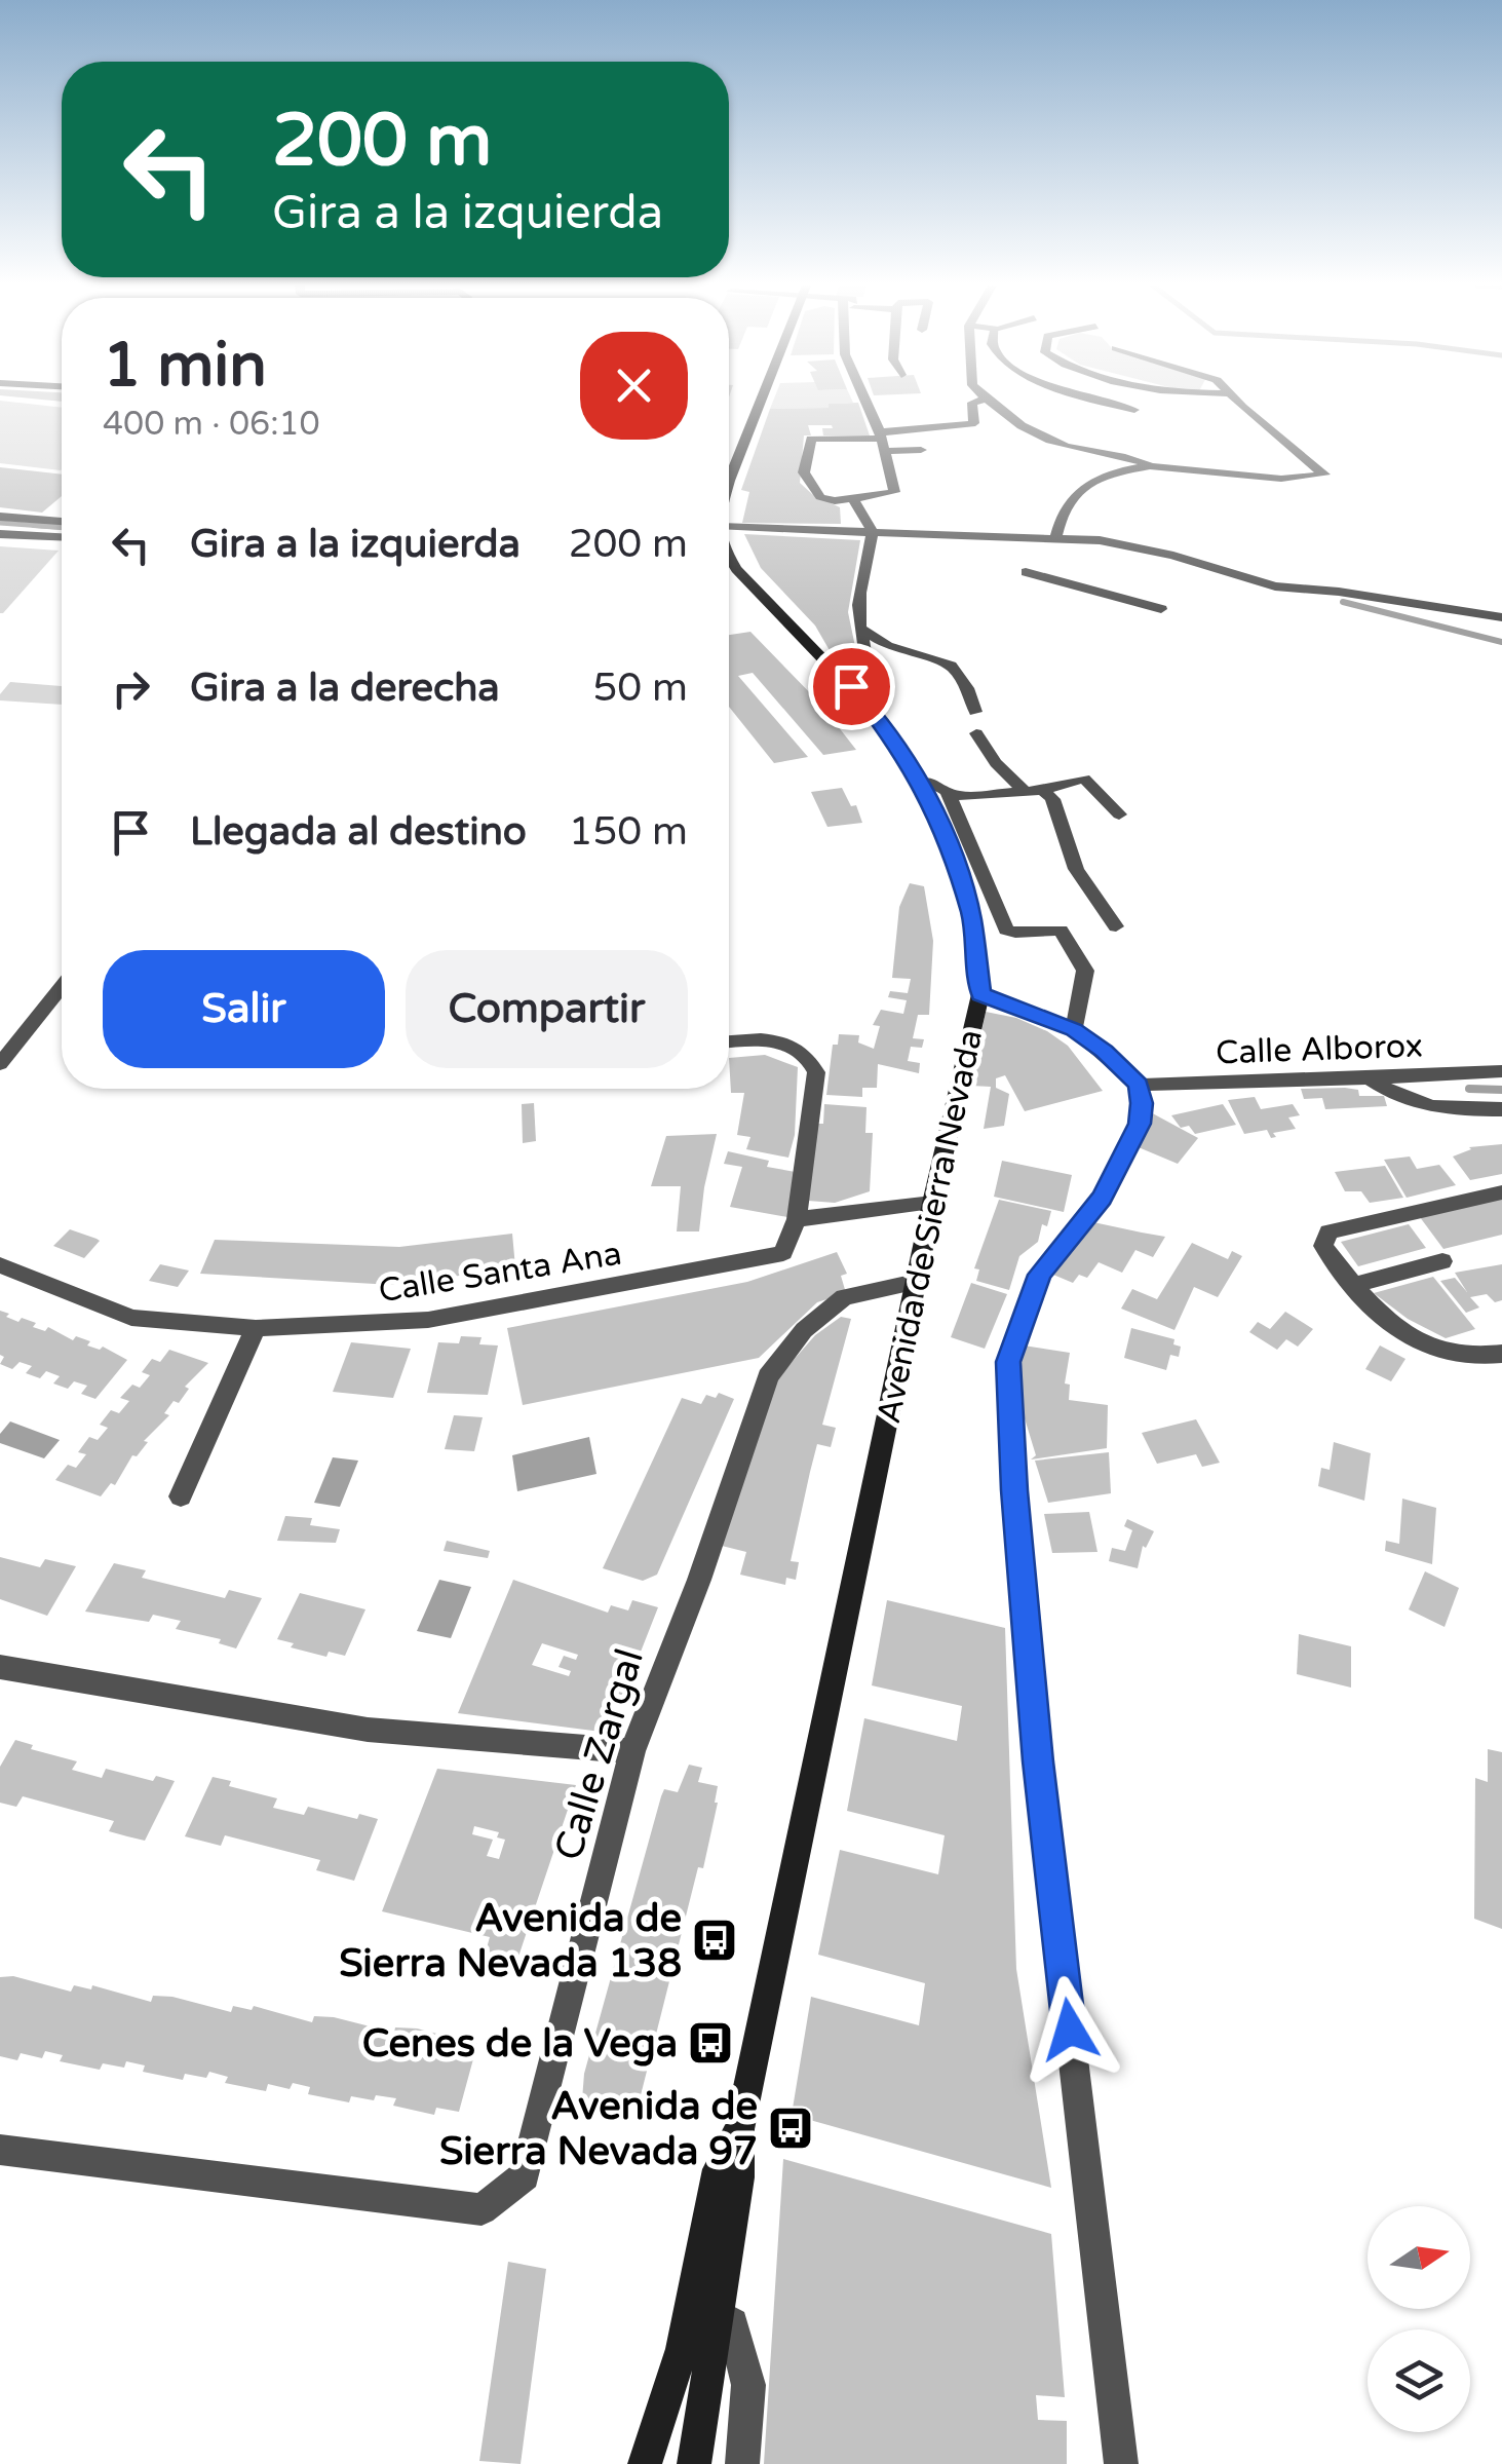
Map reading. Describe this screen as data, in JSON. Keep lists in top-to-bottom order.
{
  "streets": {
    "street": [
      "Calle Alborox",
      "Avenida de Sierra Nevada",
      "Calle Santa Ana",
      "Calle Zargal"
    ]
  },
  "crossings": [
    ["Avenida de Sierra Nevada", "Calle Zargal"]
  ],
  "places": {
    "bus stop": ["Avenida de Sierra Nevada 138", "Cenes de la Vega", "Avenida de Sierra Nevada 97"]
  },
  "north": "right",
  "page": {
    "turn": ["200 m", "Gira a la izquierda"],
    "heading": ["1 min", "400 m · 06:10"],
    "list": [
      {
        "name": "Gira a la izquierda",
        "value": "200 m"
      },
      {
        "name": "Gira a la derecha",
        "value": "50 m"
      },
      {
        "name": "Llegada al destino",
        "value": "150 m"
      }
    ],
    "buttons": ["Salir", "Compartir"]
  }
}
